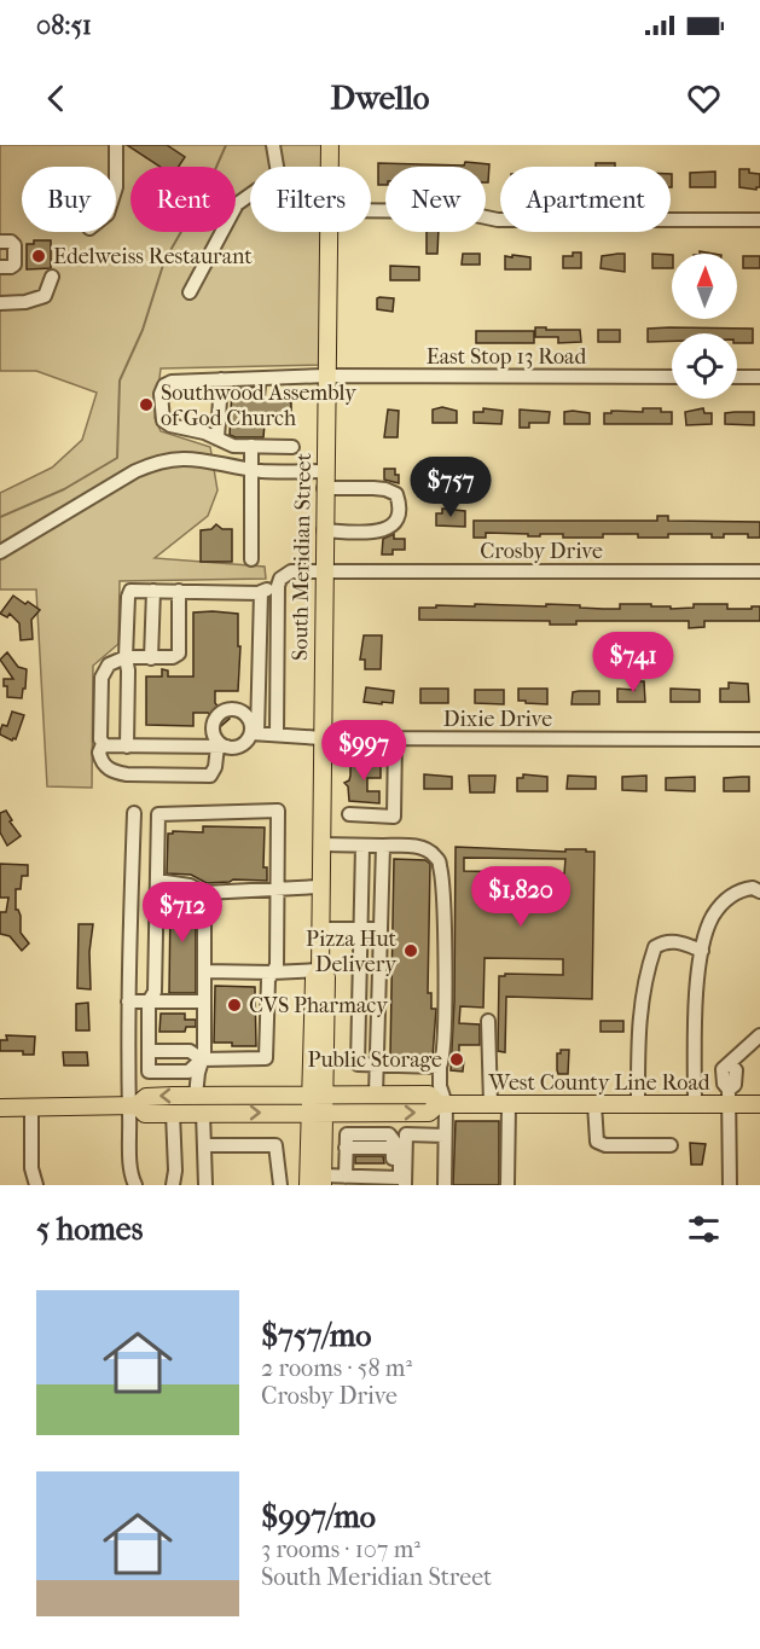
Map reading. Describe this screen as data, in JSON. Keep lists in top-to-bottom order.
{
  "streets": {
    "main road": ["South Meridian Street", "West County Line Road"],
    "street": ["East Stop 13 Road", "Crosby Drive", "Dixie Drive"]
  },
  "crossings": [
    ["East Stop 13 Road", "South Meridian Street"],
    ["Crosby Drive", "South Meridian Street"],
    ["South Meridian Street", "Dixie Drive"],
    ["South Meridian Street", "West County Line Road"]
  ],
  "places": [
    "Edelweiss Restaurant",
    "Southwood Assembly of God Church",
    "Pizza Hut Delivery",
    "CVS Pharmacy",
    "Public Storage"
  ],
  "north": "top",
  "page": {
    "status": "08:51",
    "header": "Dwello",
    "chip": [
      "Buy",
      "Rent",
      "Filters",
      "New",
      "Apartment"
    ],
    "price": [
      "$757",
      "$741",
      "$997",
      "$1,820",
      "$712"
    ],
    "heading": "5 homes",
    "list": [
      {
        "name": "$757/mo",
        "note": "2 rooms · 58 m² · Crosby Drive"
      },
      {
        "name": "$997/mo",
        "note": "3 rooms · 107 m² · South Meridian Street"
      }
    ]
  }
}
